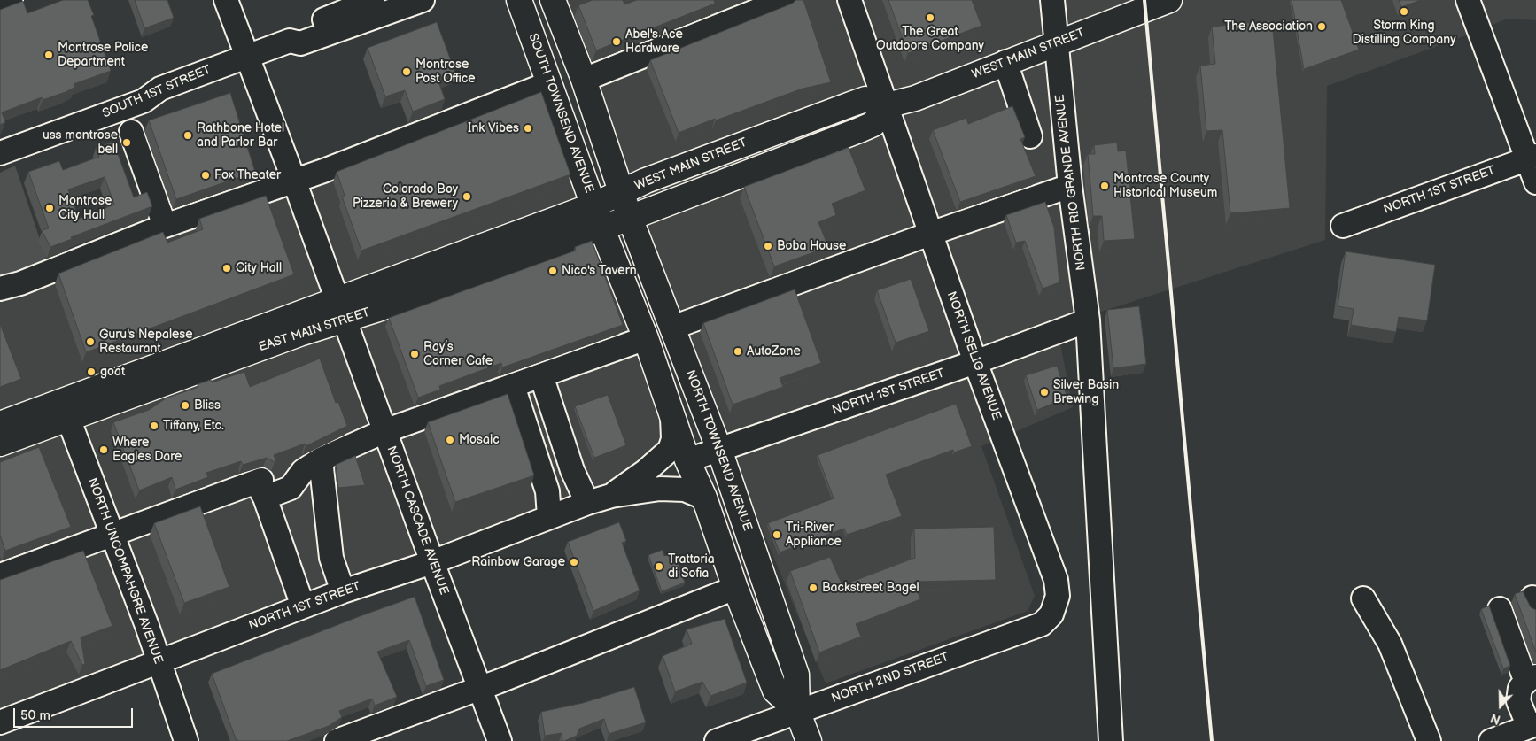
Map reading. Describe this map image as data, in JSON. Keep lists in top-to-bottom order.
{
  "streets": {
    "main road": [
      "WEST MAIN STREET",
      "SOUTH TOWNSEND AVENUE",
      "EAST MAIN STREET",
      "NORTH TOWNSEND AVENUE"
    ],
    "street": [
      "SOUTH 1ST STREET",
      "NORTH RIO GRANDE AVENUE",
      "NORTH 1ST STREET",
      "NORTH SELIG AVENUE",
      "NORTH CASCADE AVENUE",
      "NORTH UNCOMPAHGRE AVENUE",
      "NORTH 2ND STREET"
    ]
  },
  "crossings": [
    ["WEST MAIN STREET", "NORTH RIO GRANDE AVENUE"],
    ["WEST MAIN STREET", "EAST MAIN STREET"],
    ["WEST MAIN STREET", "NORTH SELIG AVENUE"],
    ["WEST MAIN STREET", "NORTH TOWNSEND AVENUE"],
    ["SOUTH 1ST STREET", "NORTH CASCADE AVENUE"],
    ["SOUTH TOWNSEND AVENUE", "EAST MAIN STREET"],
    ["SOUTH TOWNSEND AVENUE", "NORTH TOWNSEND AVENUE"],
    ["NORTH RIO GRANDE AVENUE", "NORTH 1ST STREET"],
    ["NORTH 1ST STREET", "NORTH SELIG AVENUE"],
    ["NORTH 1ST STREET", "NORTH TOWNSEND AVENUE"],
    ["NORTH 1ST STREET", "NORTH CASCADE AVENUE"],
    ["NORTH 1ST STREET", "NORTH UNCOMPAHGRE AVENUE"],
    ["EAST MAIN STREET", "NORTH TOWNSEND AVENUE"],
    ["EAST MAIN STREET", "NORTH CASCADE AVENUE"],
    ["EAST MAIN STREET", "NORTH UNCOMPAHGRE AVENUE"],
    ["NORTH SELIG AVENUE", "NORTH 2ND STREET"],
    ["NORTH TOWNSEND AVENUE", "NORTH 2ND STREET"]
  ],
  "places": [
    "Storm King Distilling Company",
    "The Great Outdoors Company",
    "The Association",
    "Abel's Ace Hardware",
    "Montrose Police Department",
    "Montrose Post Office",
    "Ink Vibes",
    "Rathbone Hotel and Parlor Bar",
    "uss montrose bell",
    "Fox Theater",
    "Montrose County Historical Museum",
    "Colorado Boy Pizzeria & Brewery",
    "Montrose City Hall",
    "Boba House",
    "City Hall",
    "Nico's Tavern",
    "Guru's Nepalese Restaurant",
    "AutoZone",
    "Ray’s Corner Cafe",
    "goat",
    "Silver Basin Brewing",
    "Bliss",
    "Tiffany, Etc.",
    "Mosaic",
    "Where Eagles Dare",
    "Tri-River Appliance",
    "Rainbow Garage",
    "Trattoria di Sofia",
    "Backstreet Bagel"
  ],
  "scale_bar": "50 m",
  "north": "bottom"
}
